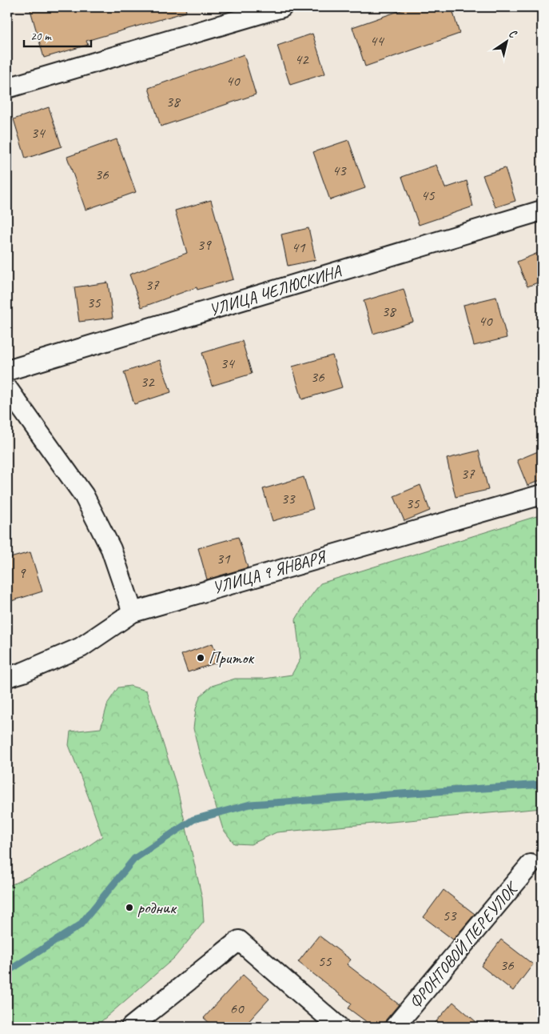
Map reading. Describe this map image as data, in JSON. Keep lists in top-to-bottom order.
{
  "streets": {
    "street": ["УЛИЦА ЧЕЛЮСКИНА", "УЛИЦА 9 ЯНВАРЯ", "ФРОНТОВОЙ ПЕРЕУЛОК"]
  },
  "places": ["Приток", "родник"],
  "house_numbers": [
    "44",
    "42",
    "40",
    "38",
    "34",
    "43",
    "36",
    "45",
    "39",
    "41",
    "37",
    "35",
    "38",
    "40",
    "34",
    "36",
    "32",
    "37",
    "33",
    "35",
    "31",
    "9",
    "53",
    "55",
    "36",
    "60"
  ],
  "scale_bar": "20 m",
  "north": "top right"
}
